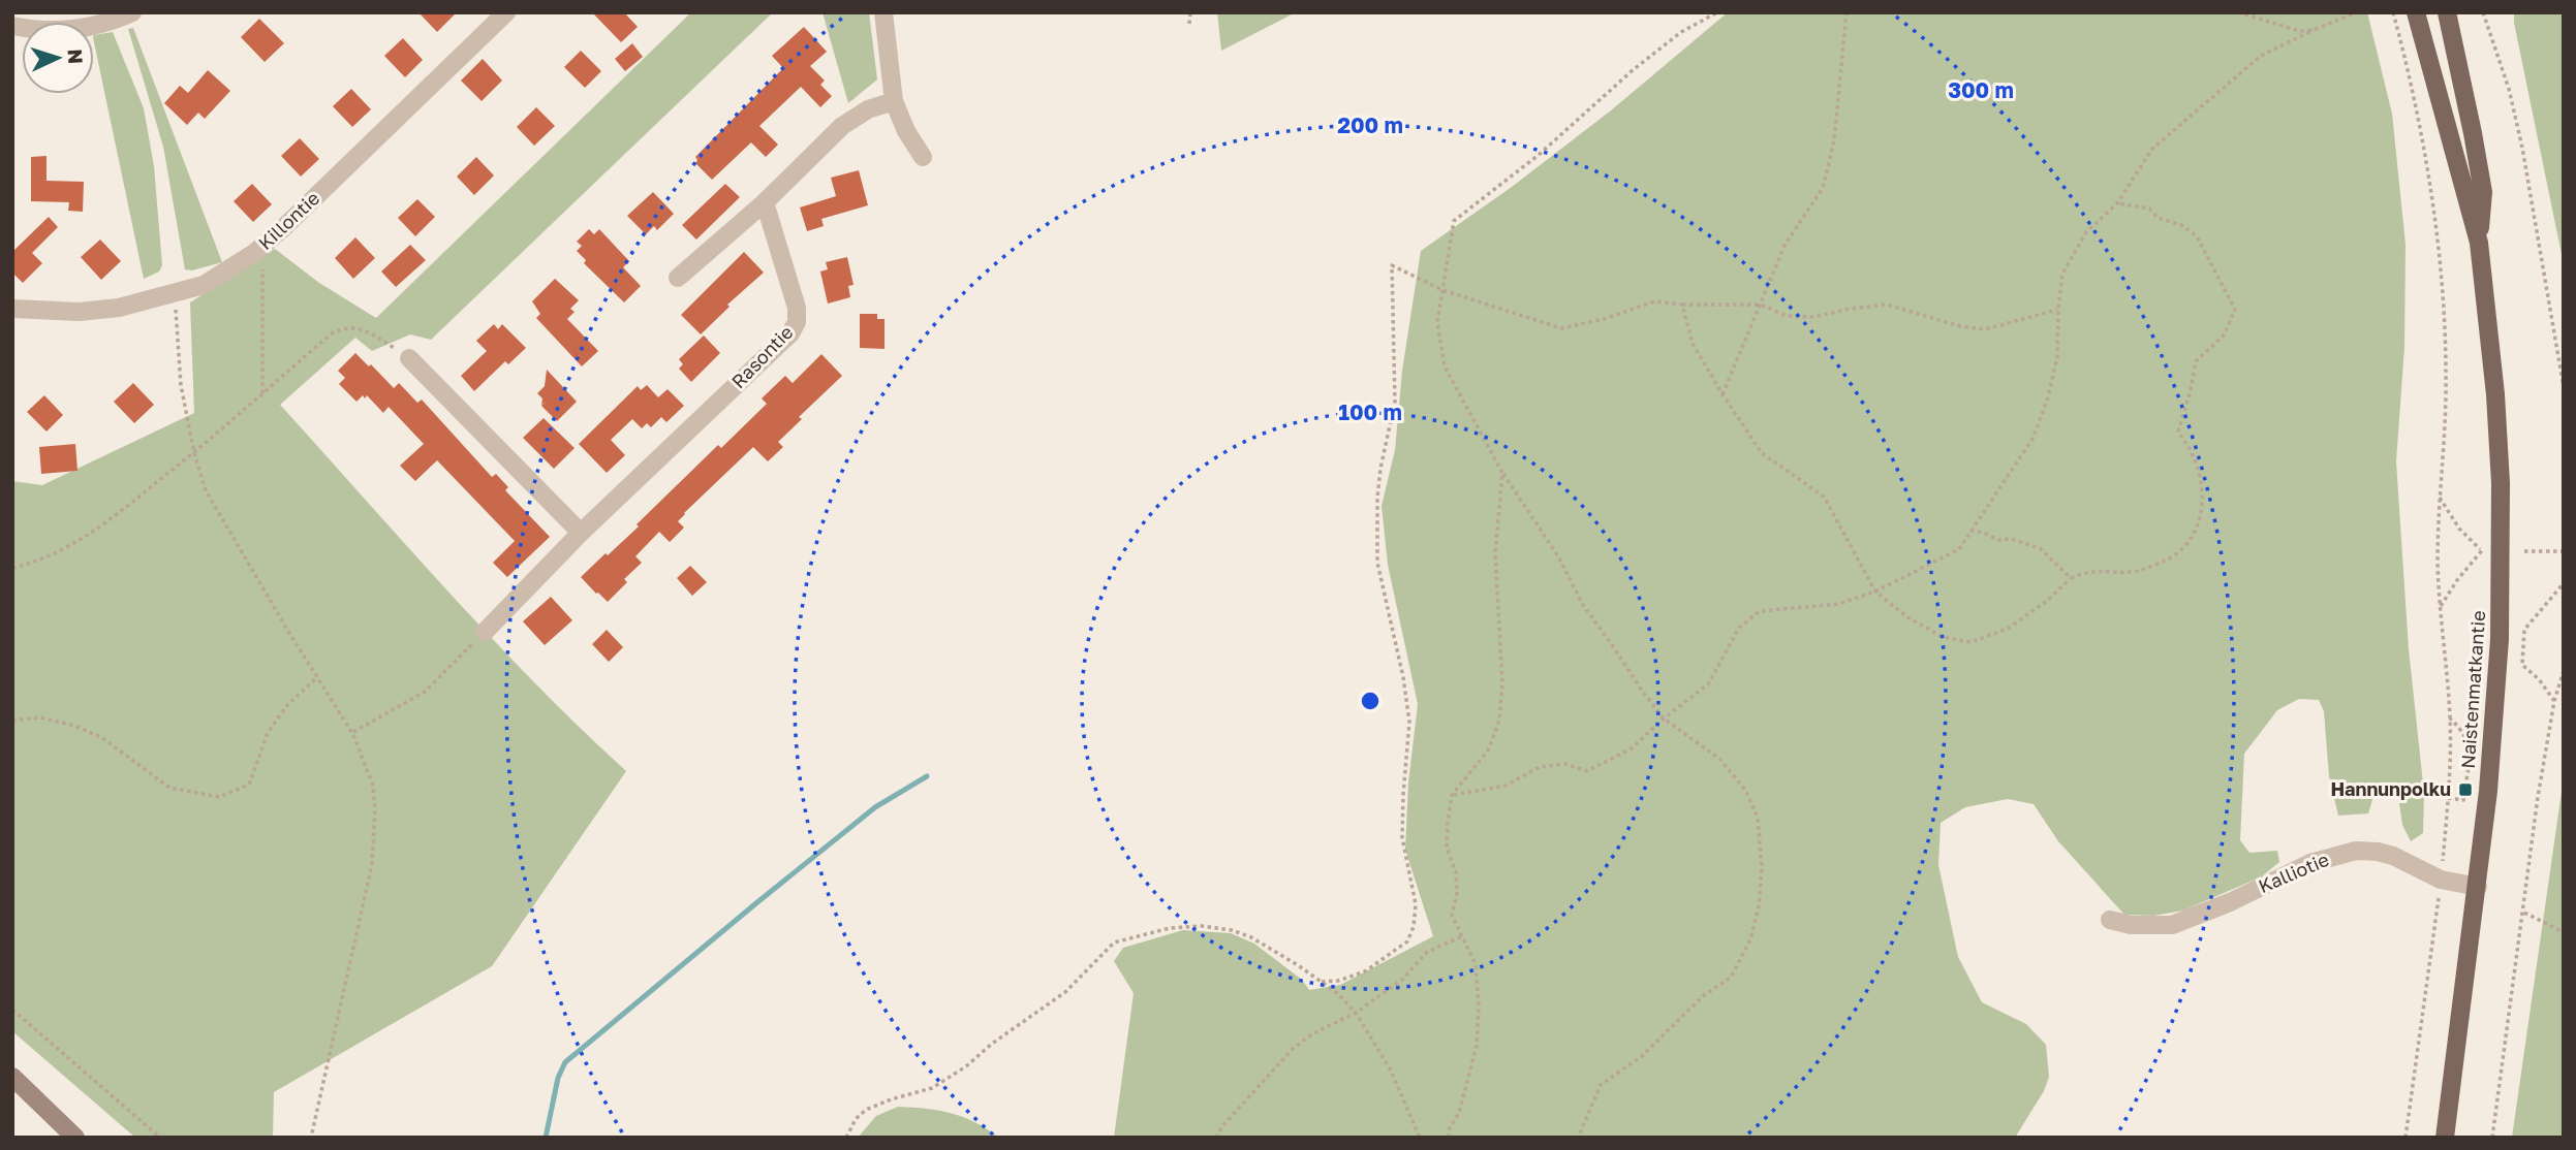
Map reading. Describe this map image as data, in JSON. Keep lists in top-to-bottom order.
{
  "streets": {
    "main road": ["Naistenmatkantie"],
    "street": ["Killontie", "Rasontie", "Kalliotie"]
  },
  "crossings": [
    ["Naistenmatkantie", "Kalliotie"]
  ],
  "places": {
    "transit": ["Hannunpolku"]
  },
  "north": "right",
  "rings": ["300 m", "200 m", "100 m"]
}
